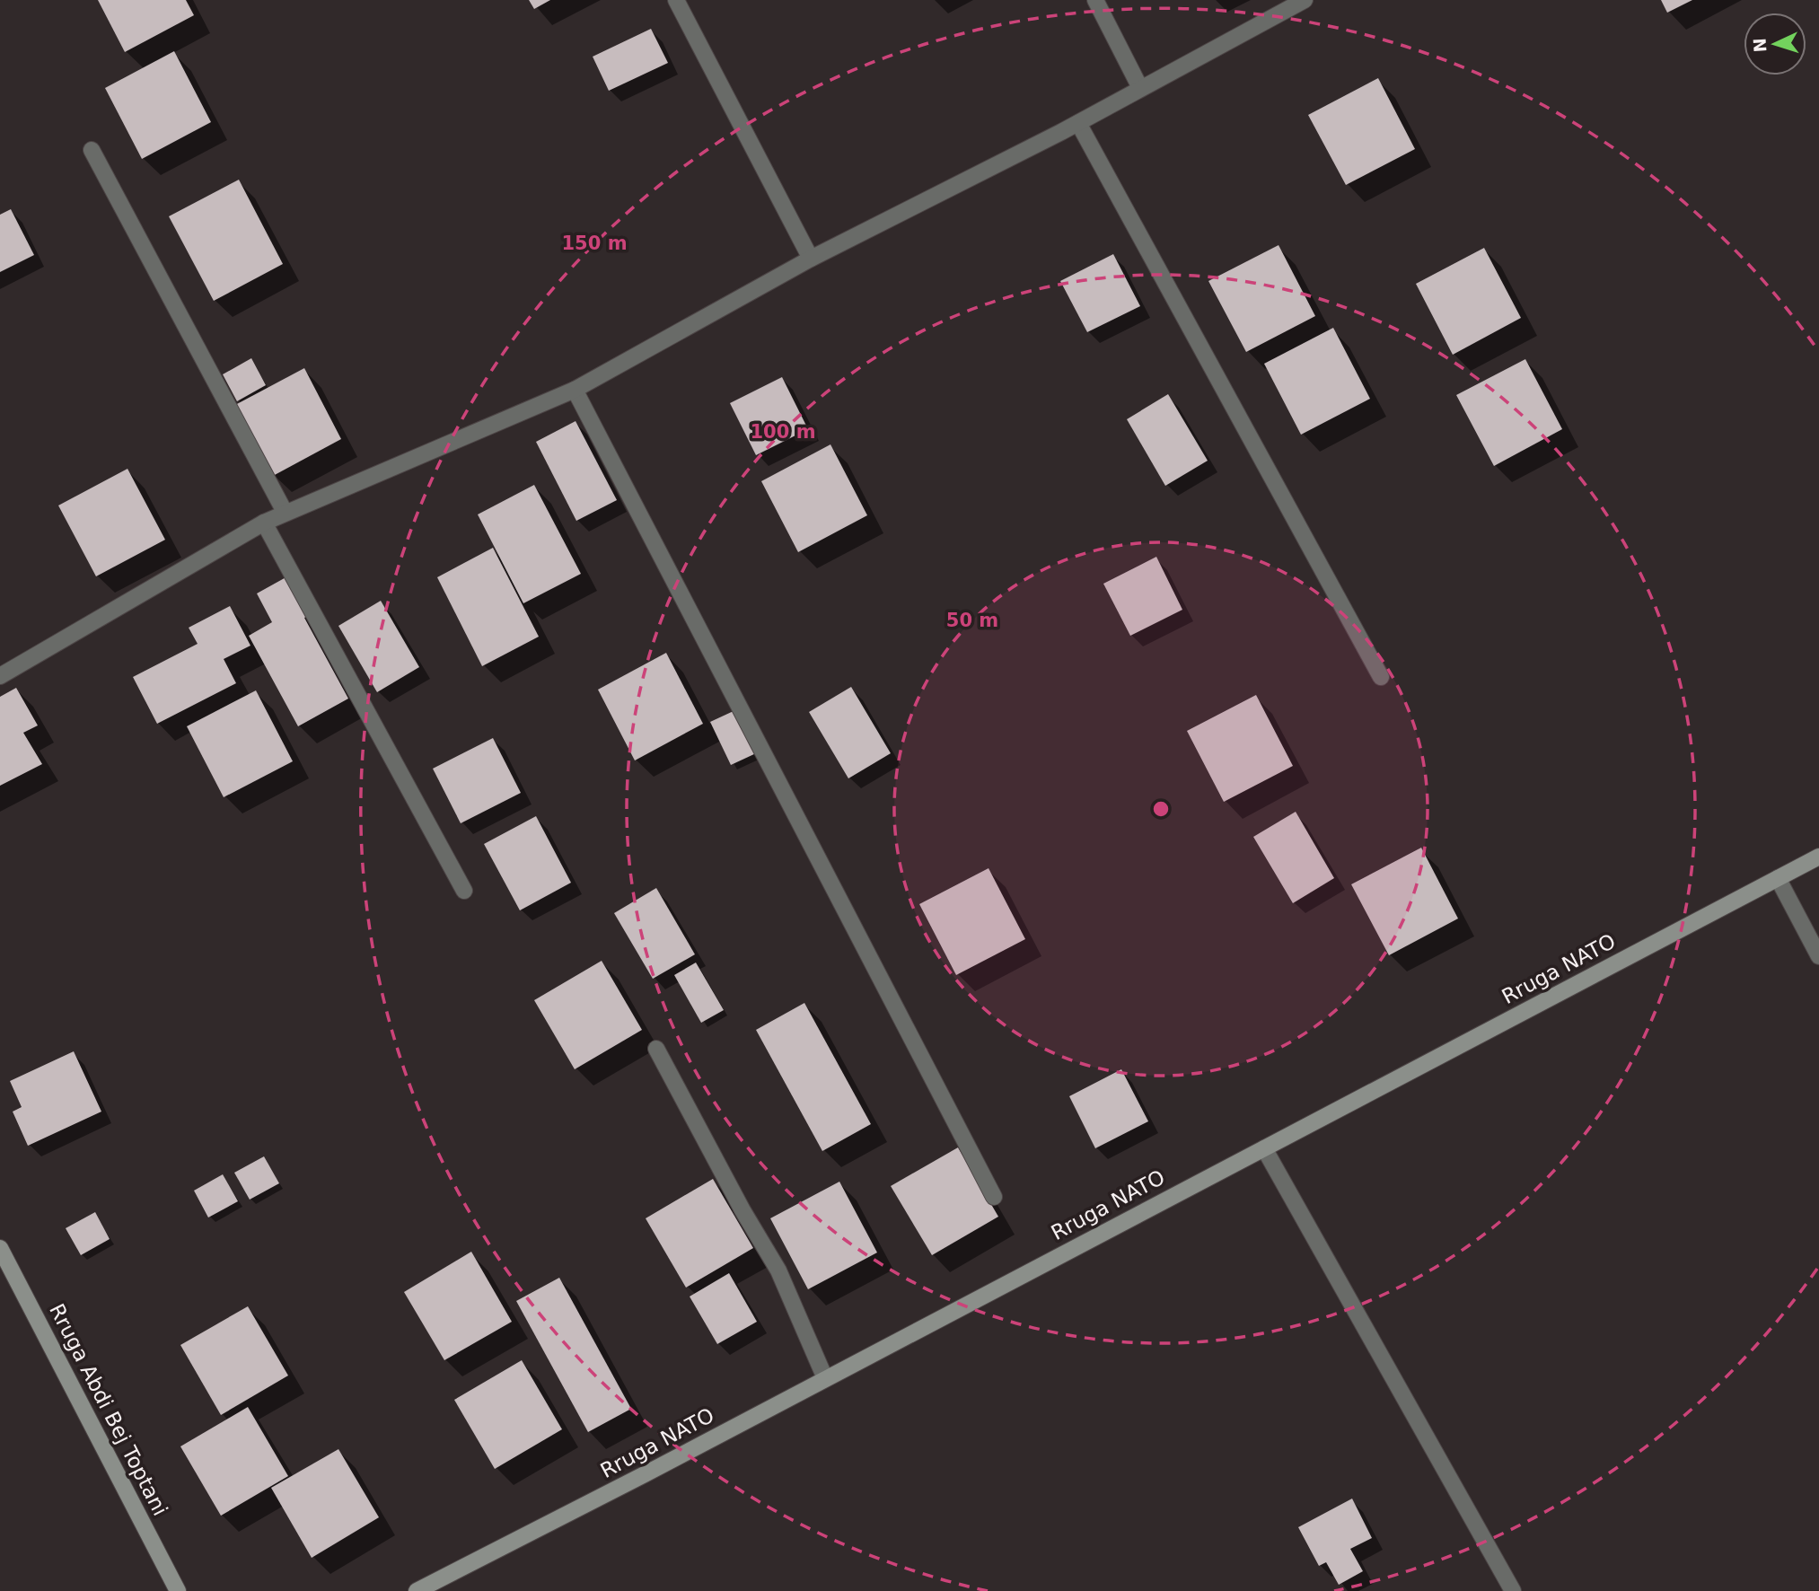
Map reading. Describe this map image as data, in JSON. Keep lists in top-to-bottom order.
{
  "streets": {
    "main road": ["Rruga NATO", "Rruga Abdi Bej Toptani"]
  },
  "north": "left",
  "rings": ["150 m", "100 m", "50 m"]
}
